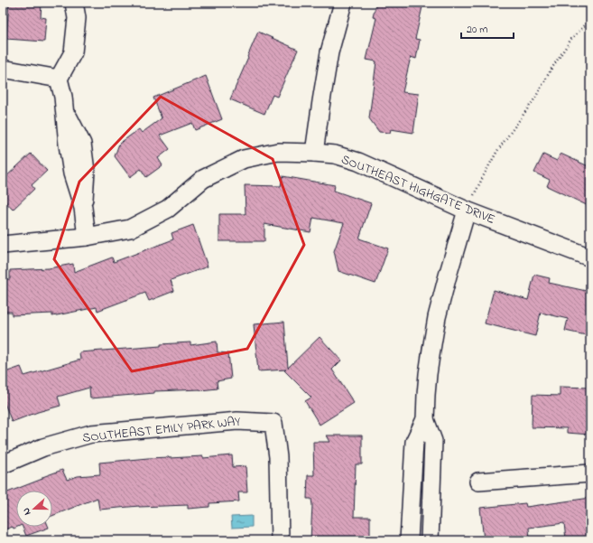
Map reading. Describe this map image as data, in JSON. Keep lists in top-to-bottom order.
{
  "streets": {
    "street": ["SOUTHEAST HIGHGATE DRIVE", "SOUTHEAST EMILY PARK WAY"]
  },
  "scale_bar": "20 m",
  "north": "left"
}
